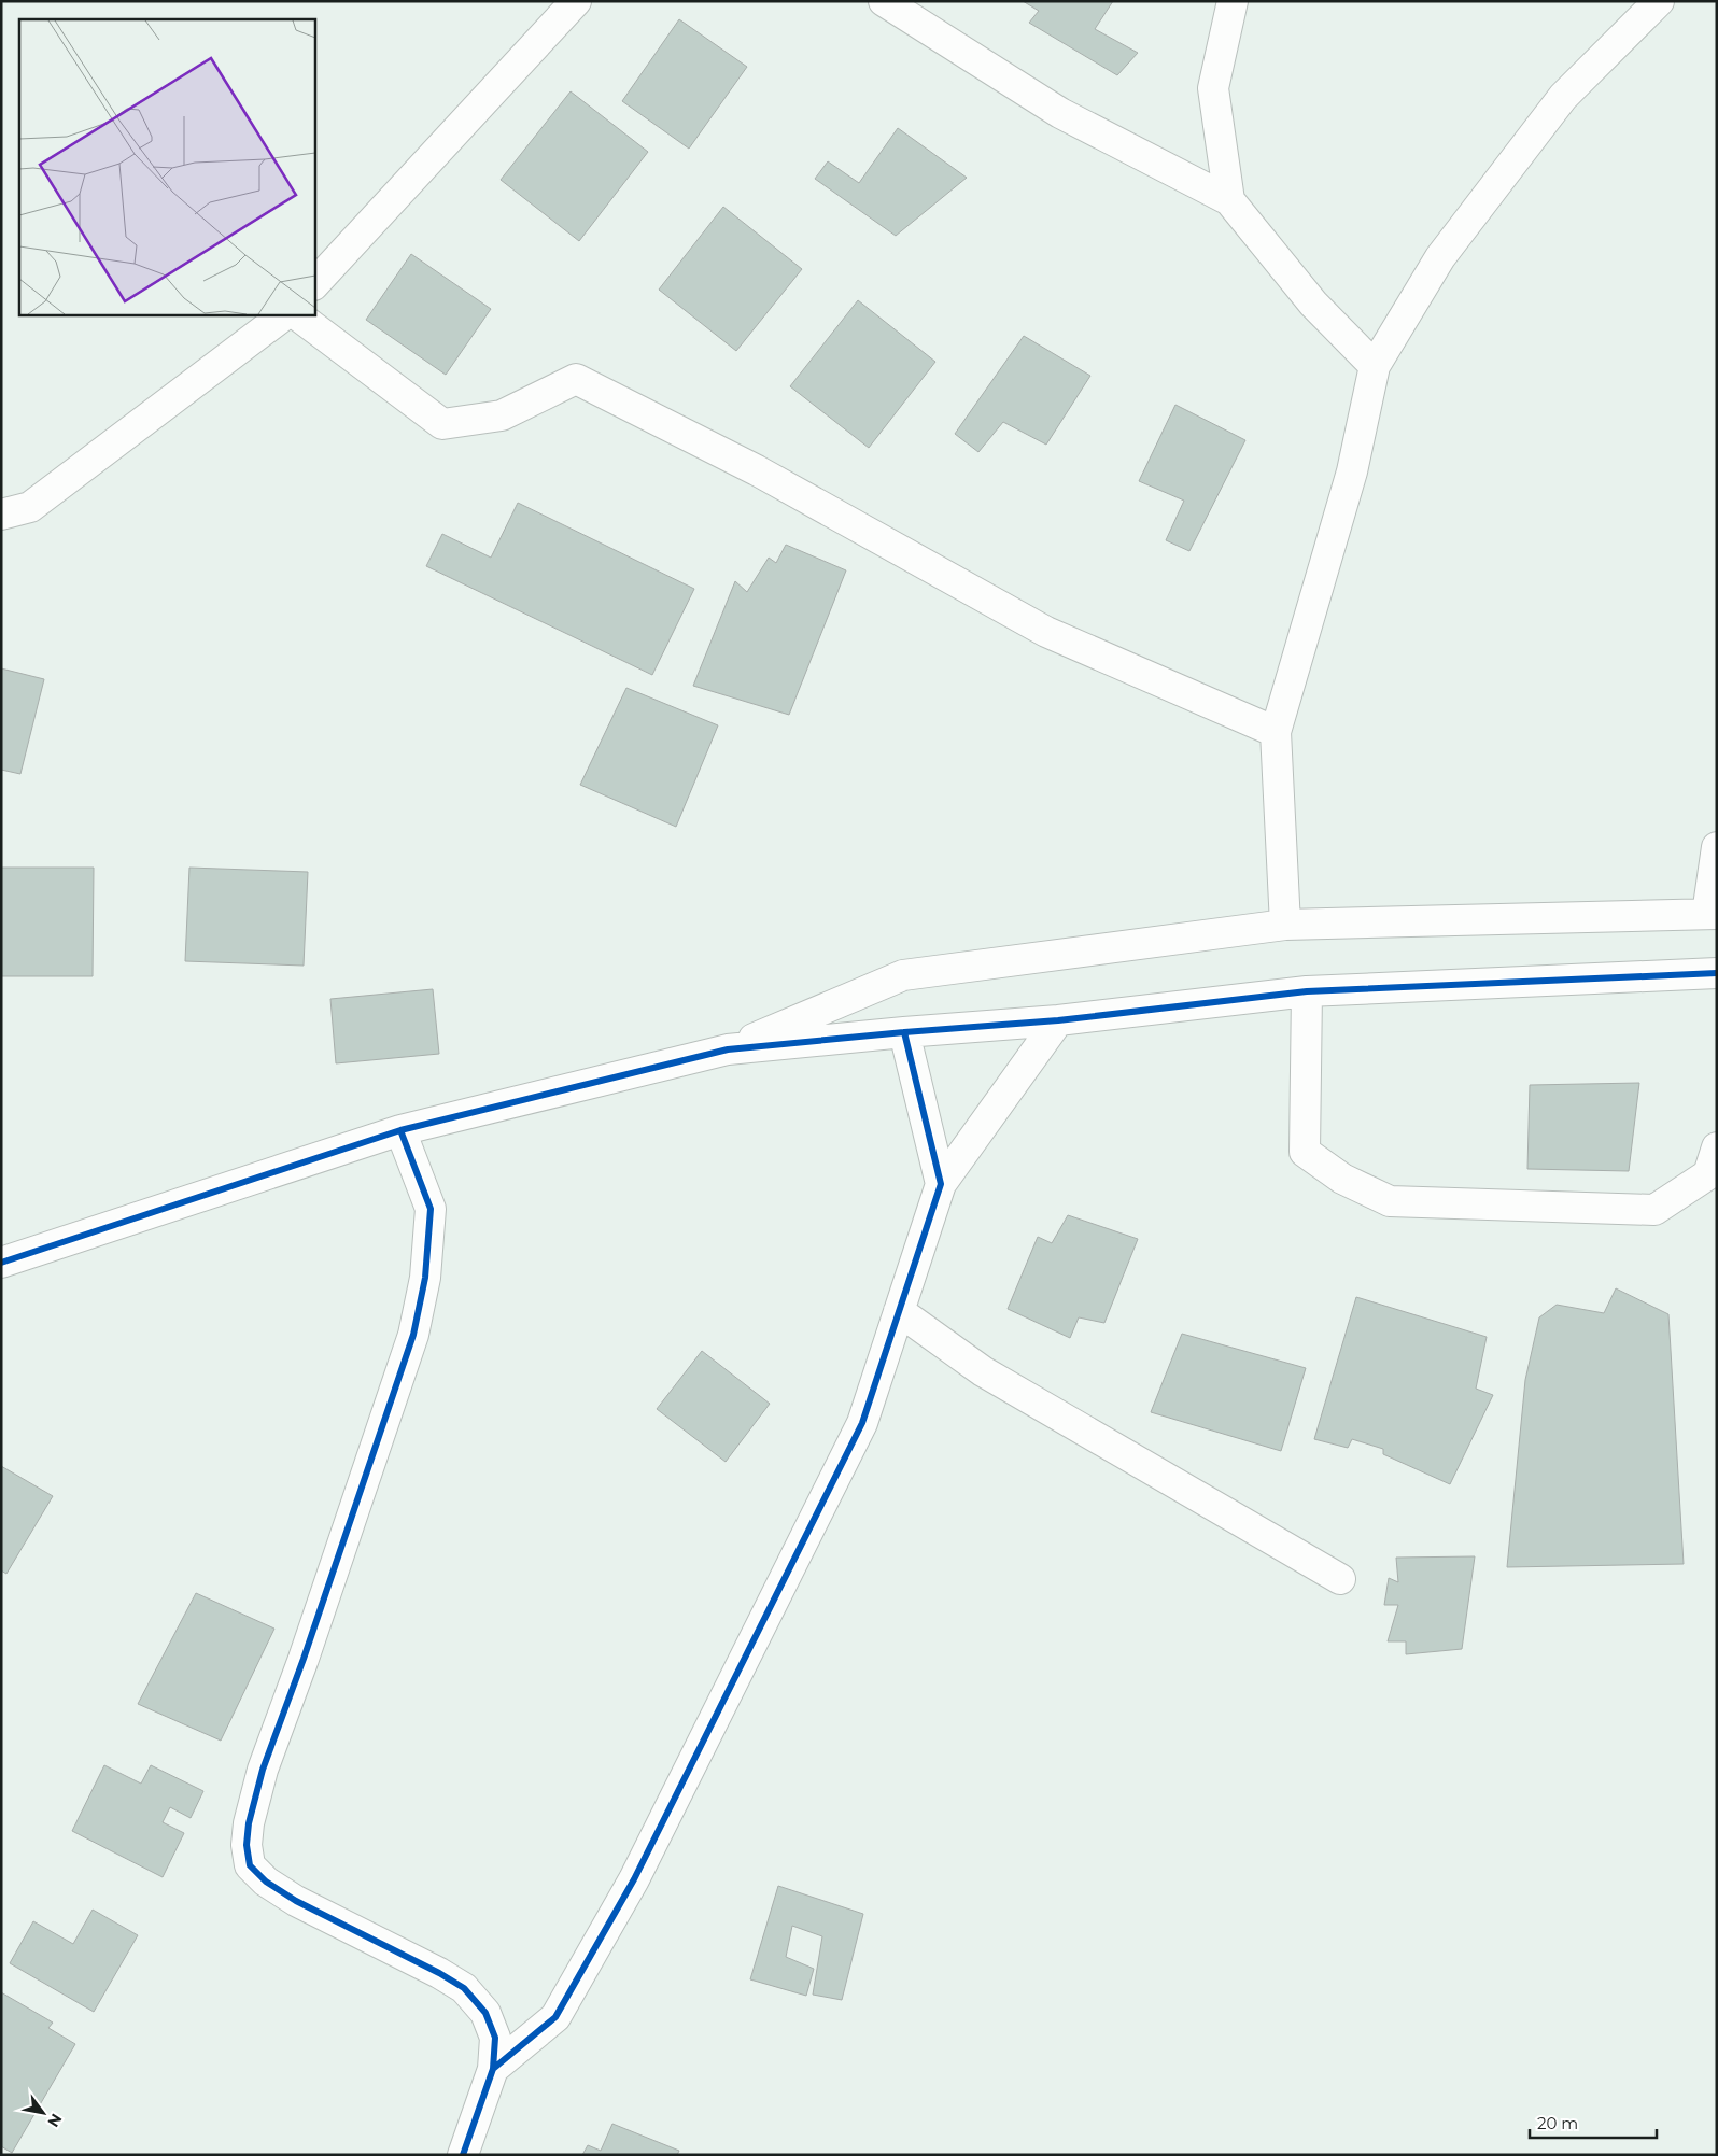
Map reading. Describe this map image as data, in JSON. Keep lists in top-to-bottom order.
{
  "scale_bar": "20 m",
  "north": "bottom right"
}
